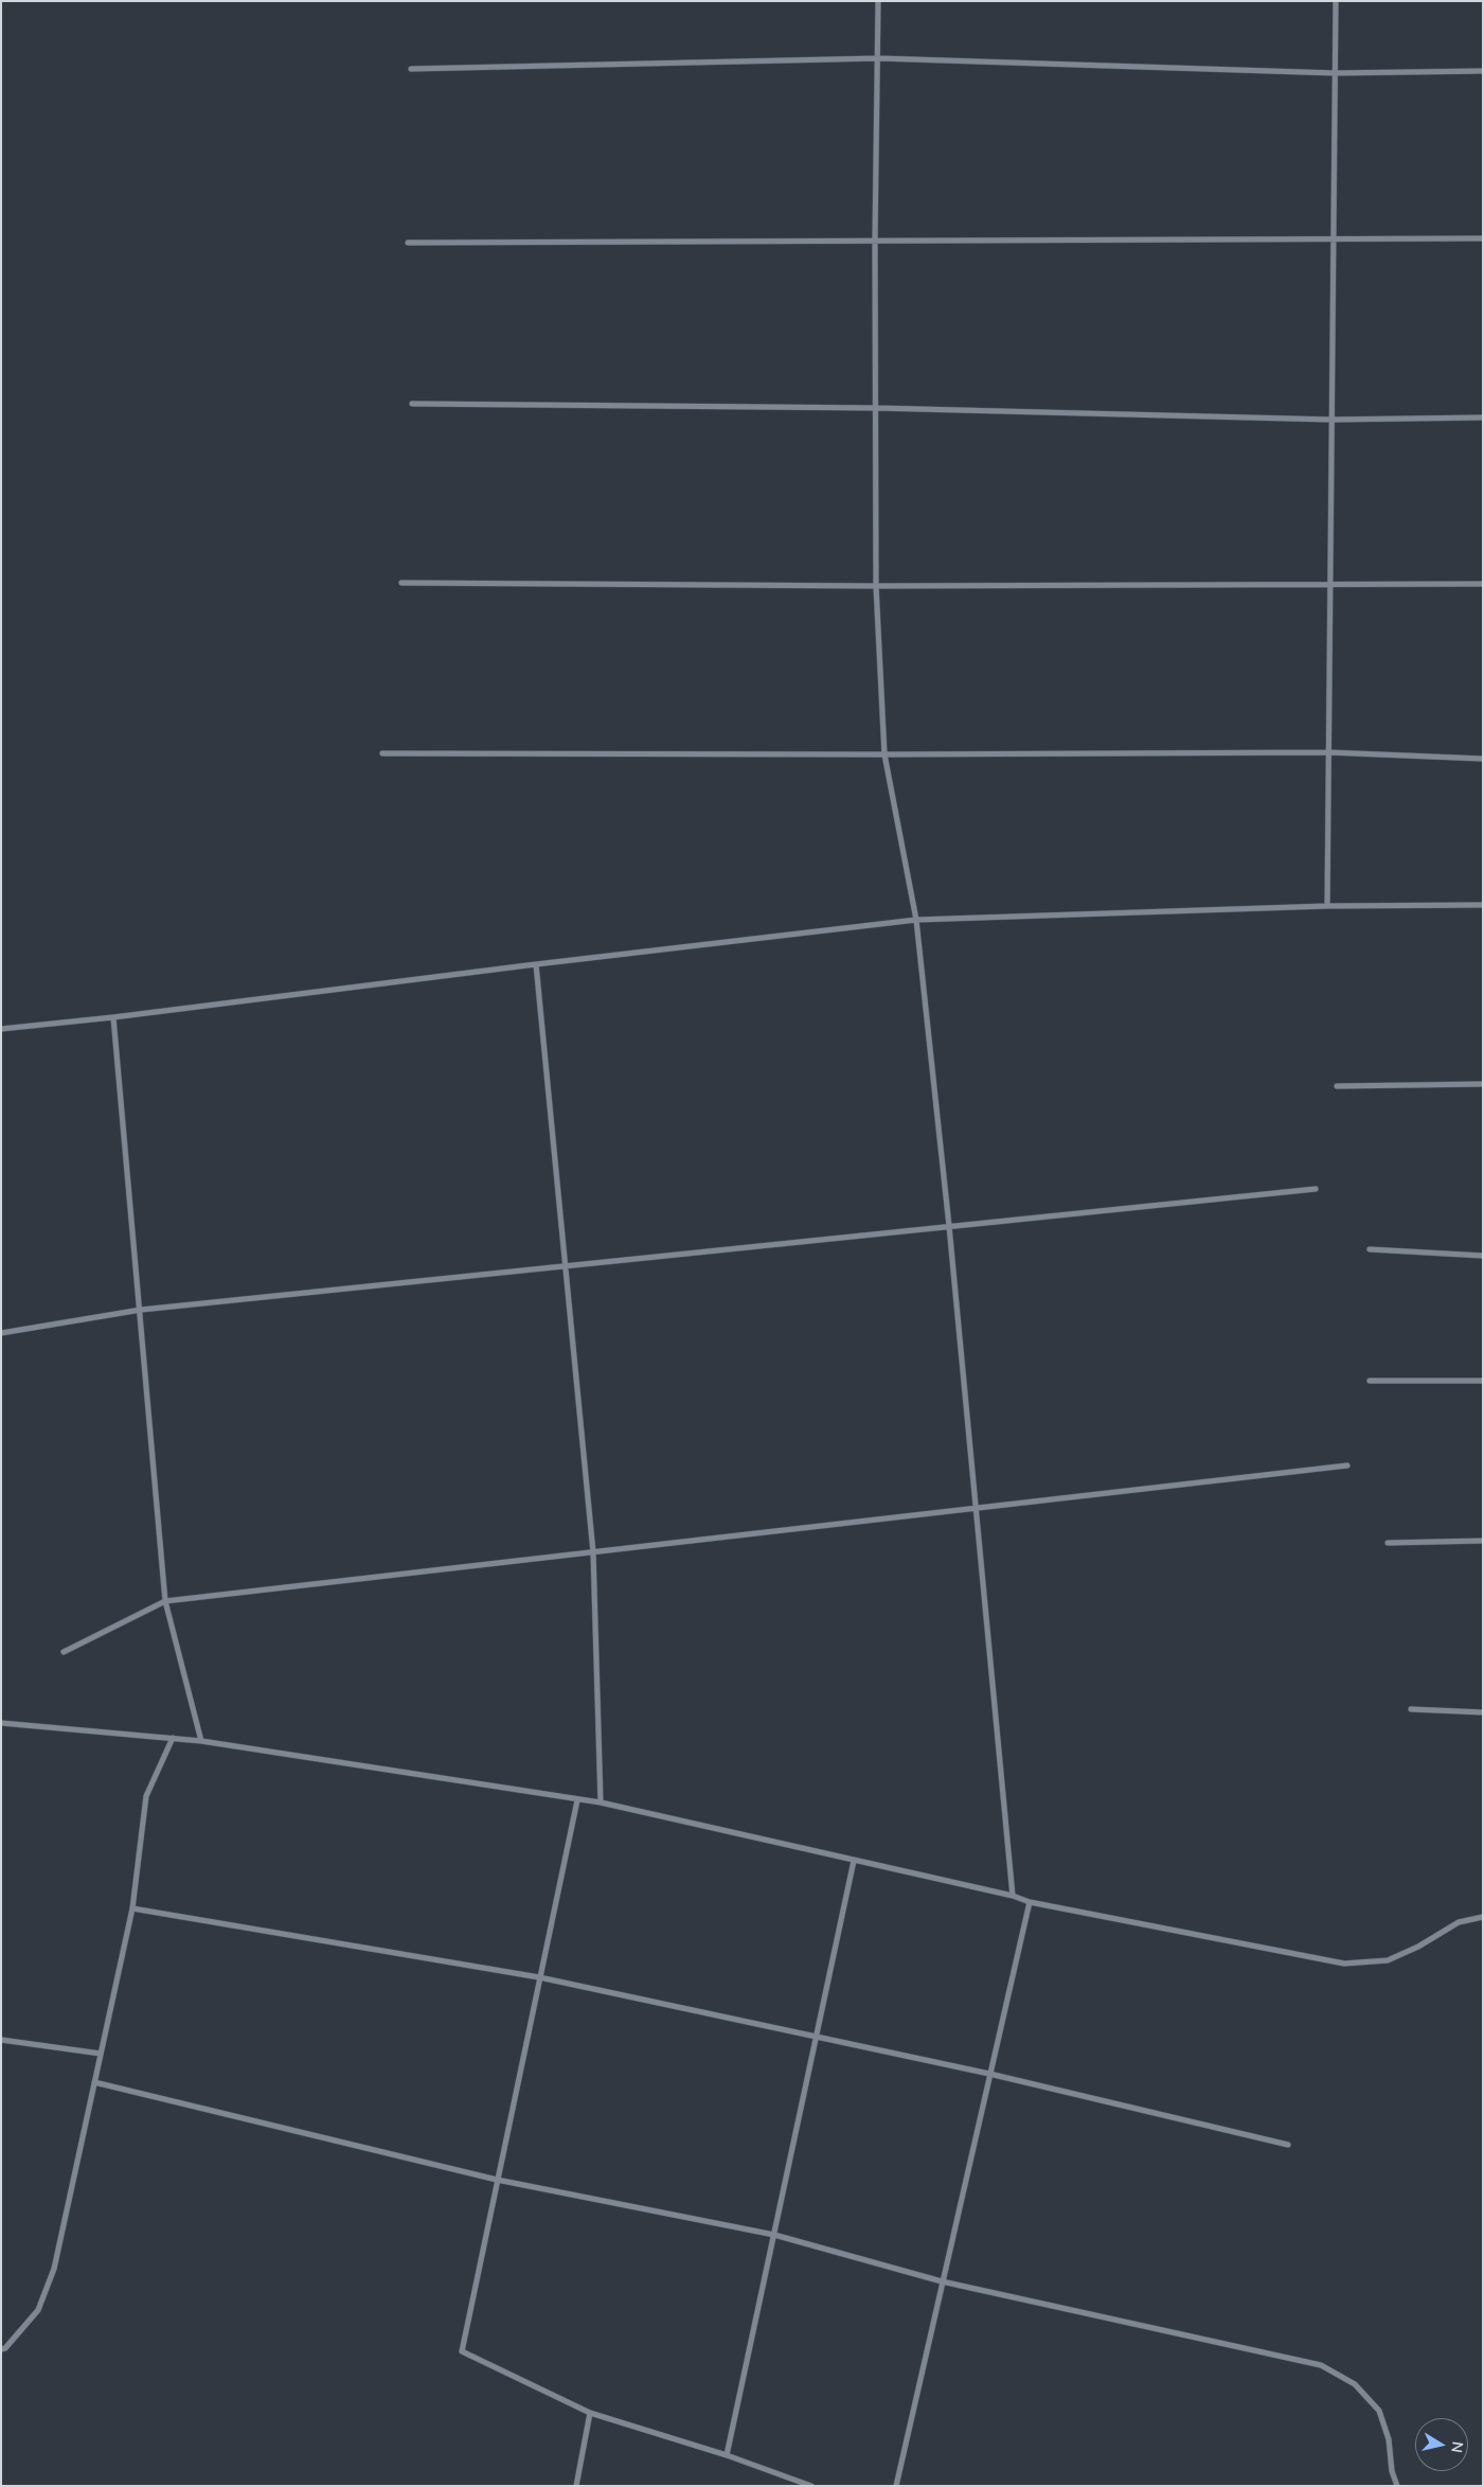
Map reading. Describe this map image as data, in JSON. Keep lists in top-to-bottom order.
{
  "north": "right"
}
